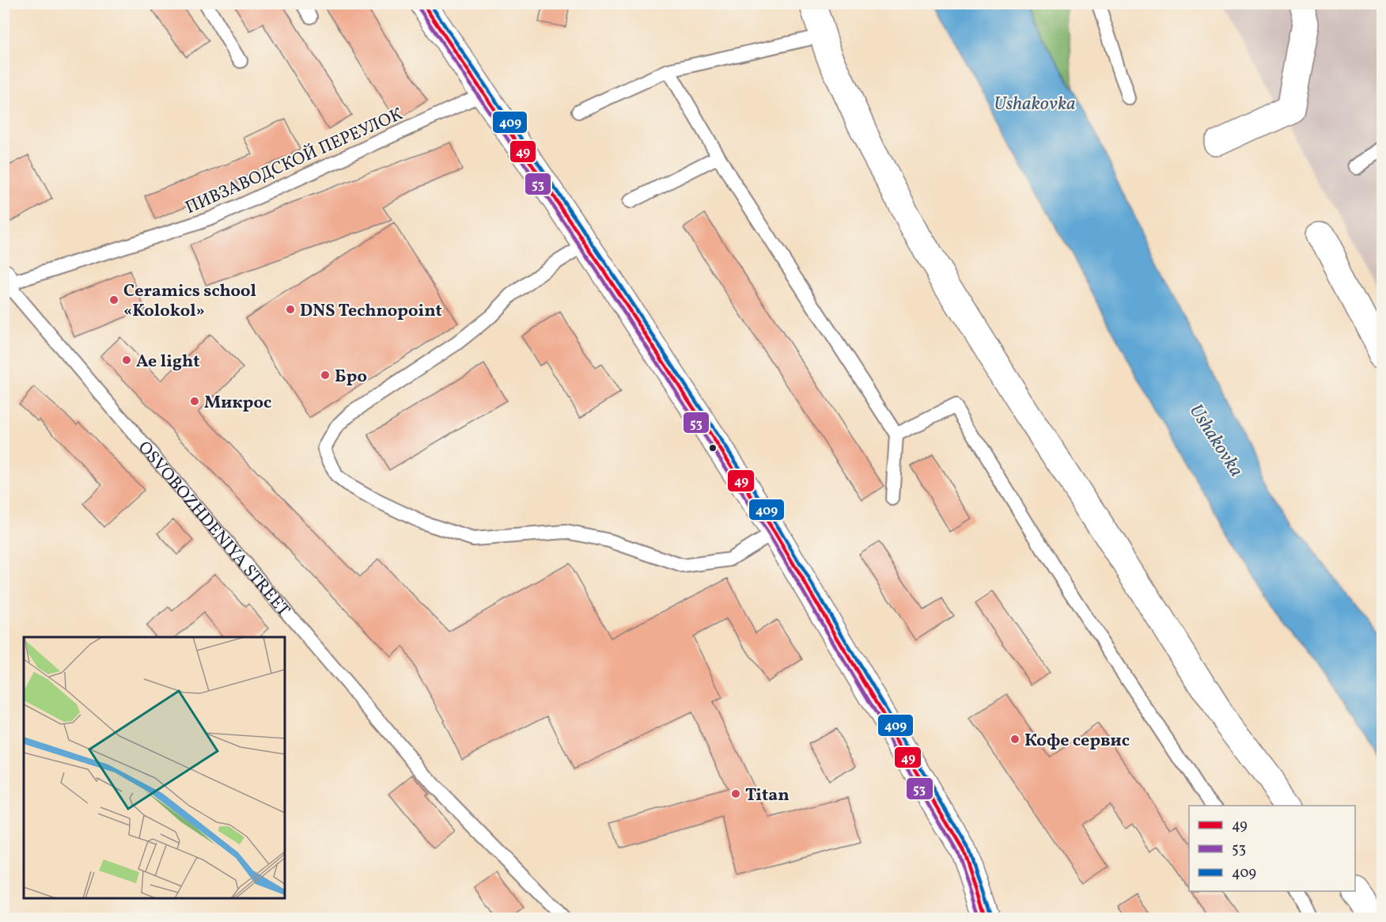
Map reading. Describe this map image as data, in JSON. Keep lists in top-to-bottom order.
{
  "streets": {
    "lane": ["ПИВЗАВОДСКОЙ ПЕРЕУЛОК", "OSVOBOZHDENIYA STREET"]
  },
  "crossings": [
    ["ПИВЗАВОДСКОЙ ПЕРЕУЛОК", "OSVOBOZHDENIYA STREET"]
  ],
  "water": ["Ushakovka"],
  "places": [
    "Ceramics school «Kolokol»",
    "DNS Technopoint",
    "Ae light",
    "Бро",
    "Микрос",
    "Кофе сервис",
    "Titan"
  ],
  "lines": ["transit line 49", "transit line 409", "transit line 53"],
  "legend": ["49", "53", "409"]
}
